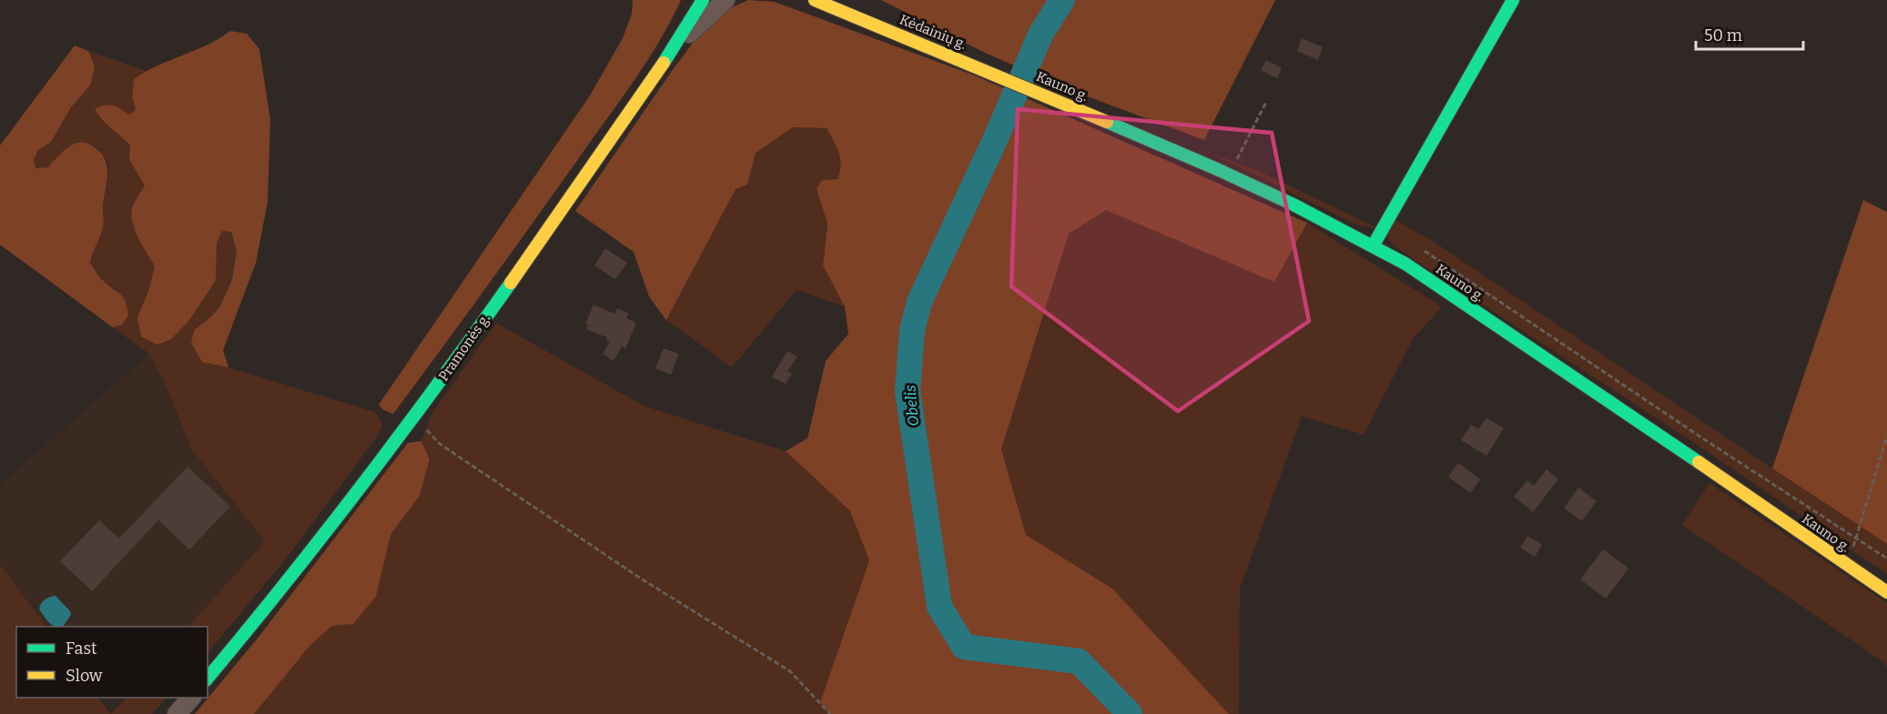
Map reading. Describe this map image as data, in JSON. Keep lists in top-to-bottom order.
{
  "streets": {
    "main road": ["Kėdainių g.", "Kauno g.", "Pramonės g."]
  },
  "crossings": [
    ["Kėdainių g.", "Kauno g."]
  ],
  "water": ["Obelis"],
  "legend": ["Fast", "Slow"],
  "scale_bar": "50 m"
}
